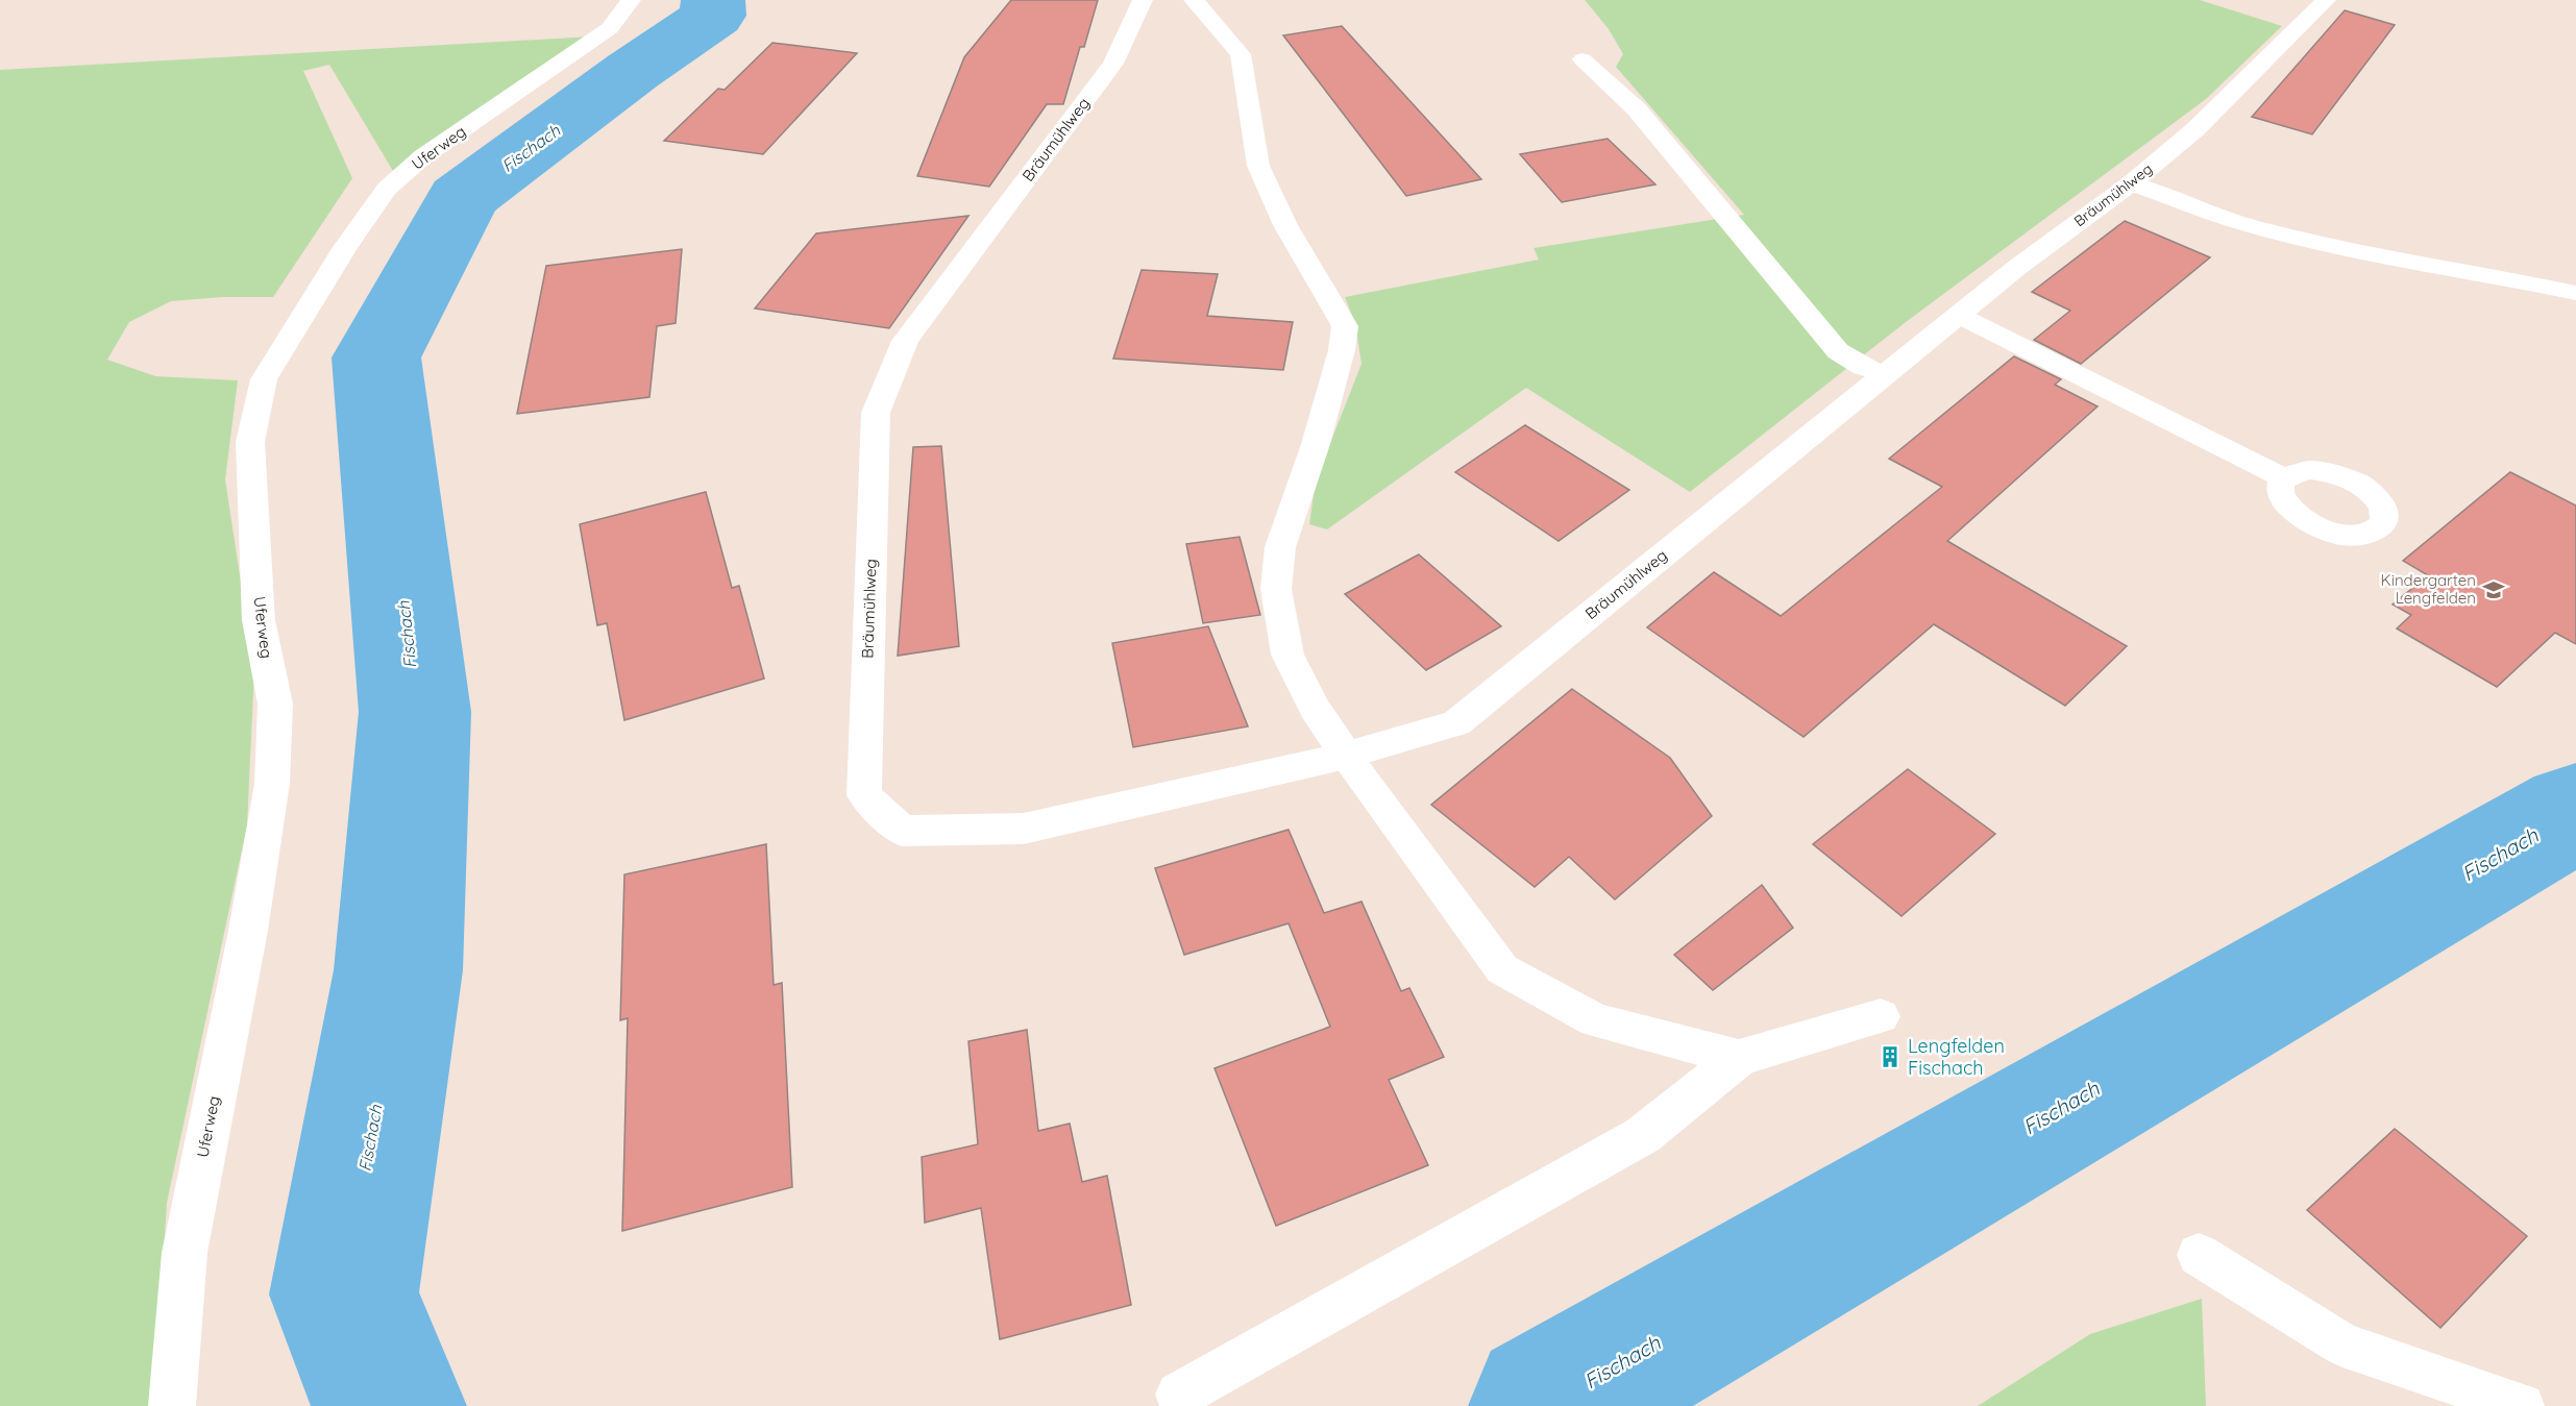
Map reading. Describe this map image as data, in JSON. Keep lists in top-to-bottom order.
{
  "streets": {
    "street": ["Bräumühlweg", "Uferweg"]
  },
  "water": ["Fischach"],
  "places": {
    "school or university": ["Kindergarten Lengfelden"],
    "building": ["Lengfelden Fischach"]
  }
}
